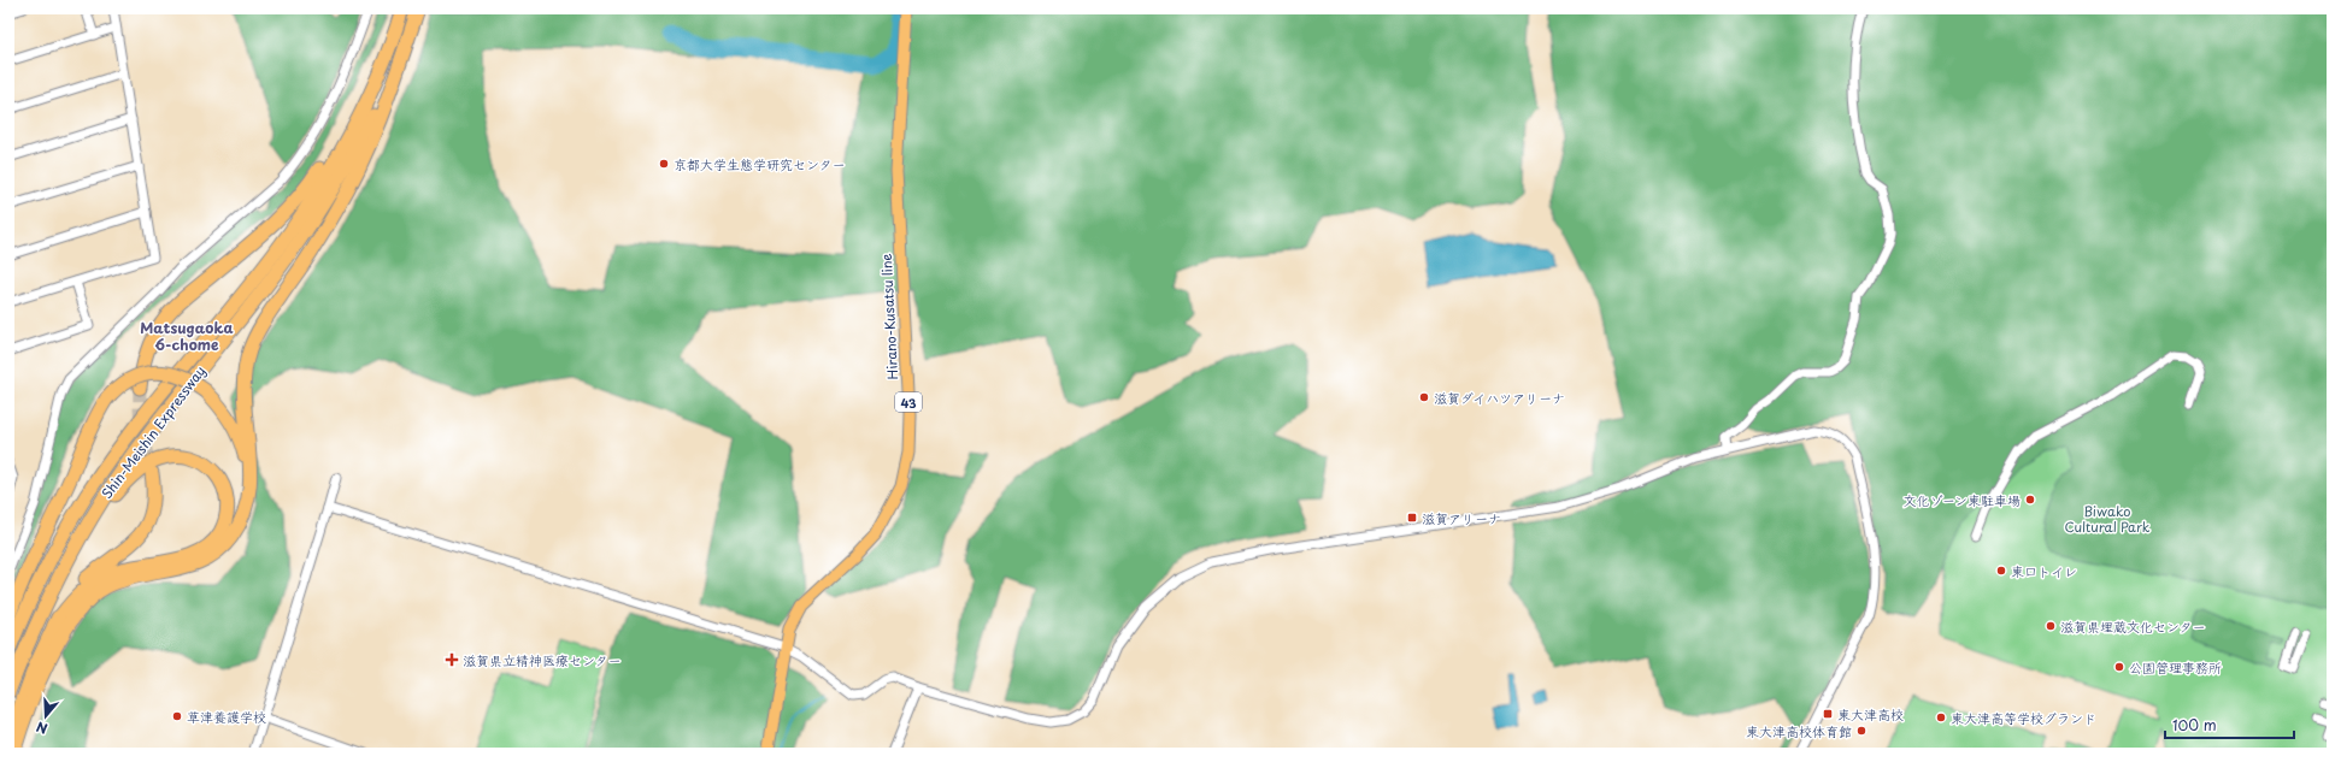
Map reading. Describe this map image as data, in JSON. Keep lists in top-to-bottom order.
{
  "streets": {
    "highway": ["Shin-Meishin Expressway"],
    "main road": ["Hirano-Kusatsu line", "43"]
  },
  "districts": ["Matsugaoka 6-chome"],
  "parks": ["Biwako Cultural Park"],
  "places": {
    "other": [
      "京都大学生態学研究センター",
      "滋賀ダイハツアリーナ",
      "文化ゾーン東駐車場",
      "東口トイレ",
      "滋賀県埋蔵文化センター",
      "公園管理事務所",
      "草津養護学校",
      "東大津高等学校グランド",
      "東大津高校体育館"
    ],
    "transit": ["滋賀アリーナ", "東大津高校"],
    "health": ["滋賀県立精神医療センター"]
  },
  "scale_bar": "100 m",
  "north": "bottom"
}
